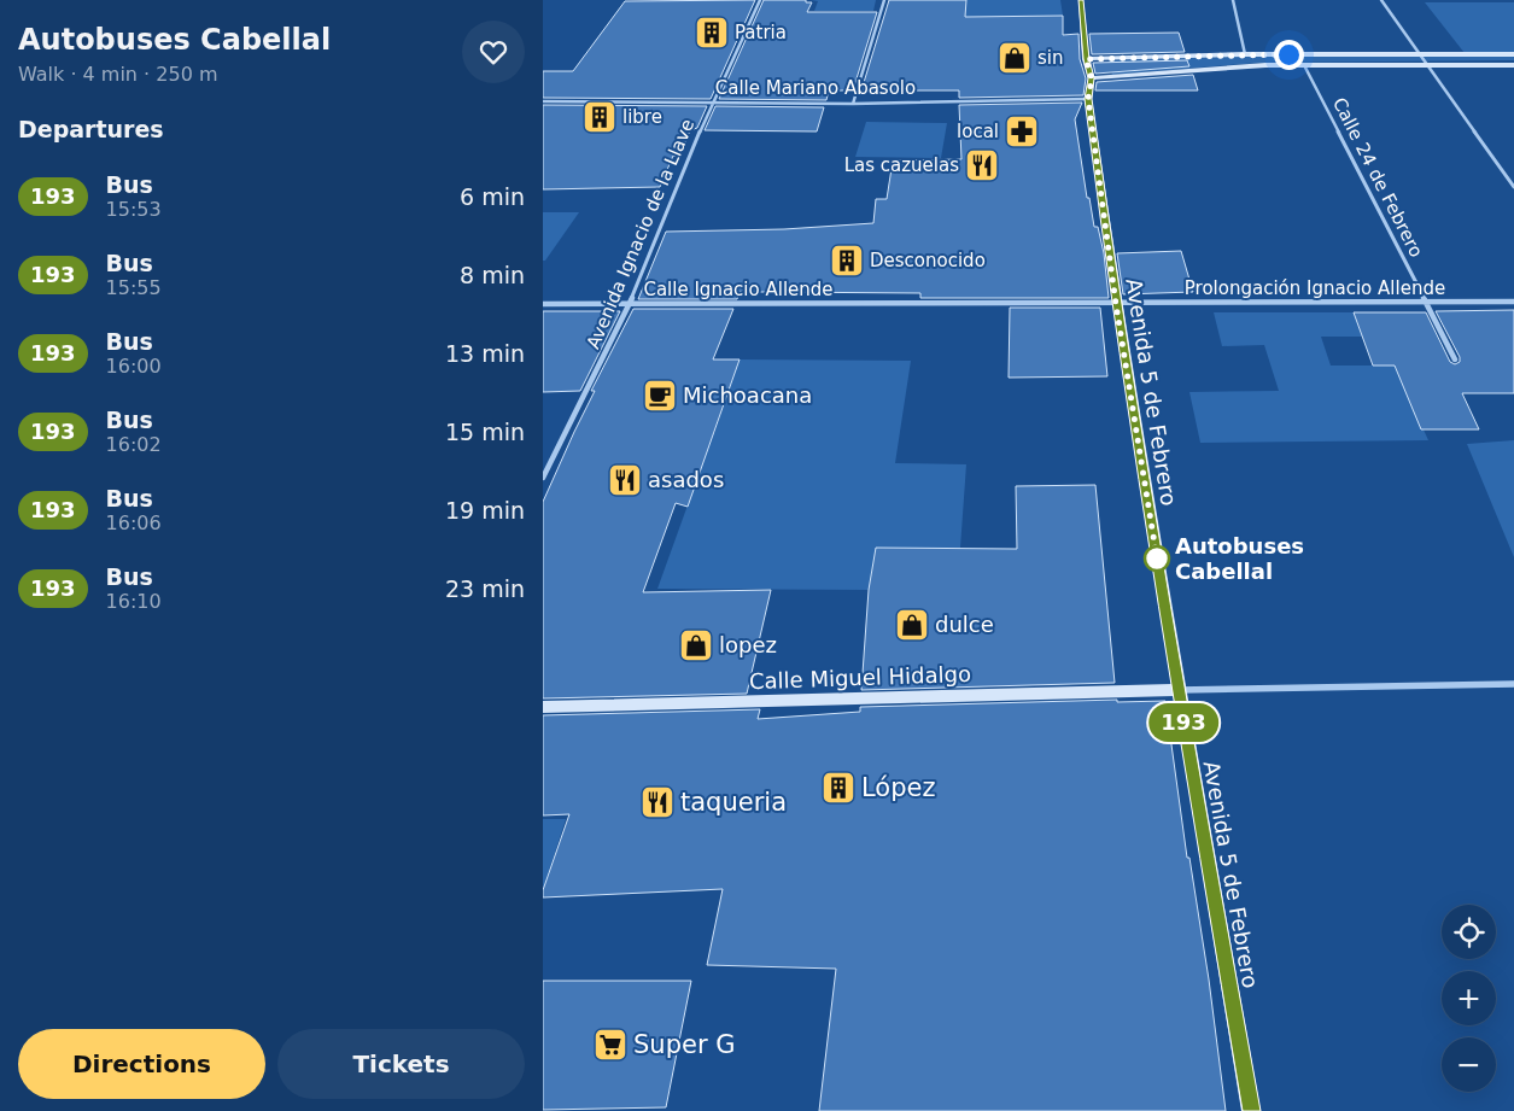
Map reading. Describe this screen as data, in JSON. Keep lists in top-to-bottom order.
{
  "streets": {
    "street": [
      "Calle Mariano Abasolo",
      "Calle 24 de Febrero",
      "Avenida Ignacio de la Llave",
      "Prolongación Ignacio Allende",
      "Calle Ignacio Allende",
      "Avenida 5 de Febrero",
      "Calle Miguel Hidalgo"
    ]
  },
  "crossings": [
    ["Calle Mariano Abasolo", "Avenida Ignacio de la Llave"],
    ["Calle Mariano Abasolo", "Avenida 5 de Febrero"],
    ["Calle 24 de Febrero", "Prolongación Ignacio Allende"],
    ["Avenida Ignacio de la Llave", "Calle Ignacio Allende"],
    ["Prolongación Ignacio Allende", "Calle Ignacio Allende"],
    ["Prolongación Ignacio Allende", "Avenida 5 de Febrero"],
    ["Calle Ignacio Allende", "Avenida 5 de Febrero"],
    ["Avenida 5 de Febrero", "Calle Miguel Hidalgo"]
  ],
  "places": {
    "building": [
      "Patria",
      "libre",
      "Desconocido",
      "López"
    ],
    "shop": ["sin", "dulce", "lopez"],
    "pharmacy": ["local"],
    "restaurant": ["Las cazuelas", "asados", "taqueria"],
    "cafe": ["Michoacana"],
    "other": ["Autobuses Cabellal"],
    "supermarket": ["Super G"]
  },
  "lines": ["bus line 193"],
  "page": {
    "heading": [
      ["Autobuses Cabellal", "Walk · 4 min · 250 m"],
      "Departures"
    ],
    "on_map": "193",
    "list": [
      {
        "mark": "193",
        "name": "Bus",
        "note": "15:53",
        "value": "6 min"
      },
      {
        "mark": "193",
        "name": "Bus",
        "note": "15:55",
        "value": "8 min"
      },
      {
        "mark": "193",
        "name": "Bus",
        "note": "16:00",
        "value": "13 min"
      },
      {
        "mark": "193",
        "name": "Bus",
        "note": "16:02",
        "value": "15 min"
      },
      {
        "mark": "193",
        "name": "Bus",
        "note": "16:06",
        "value": "19 min"
      },
      {
        "mark": "193",
        "name": "Bus",
        "note": "16:10",
        "value": "23 min"
      }
    ],
    "map_buttons": ["+", "−"],
    "buttons": ["Directions", "Tickets"]
  }
}
